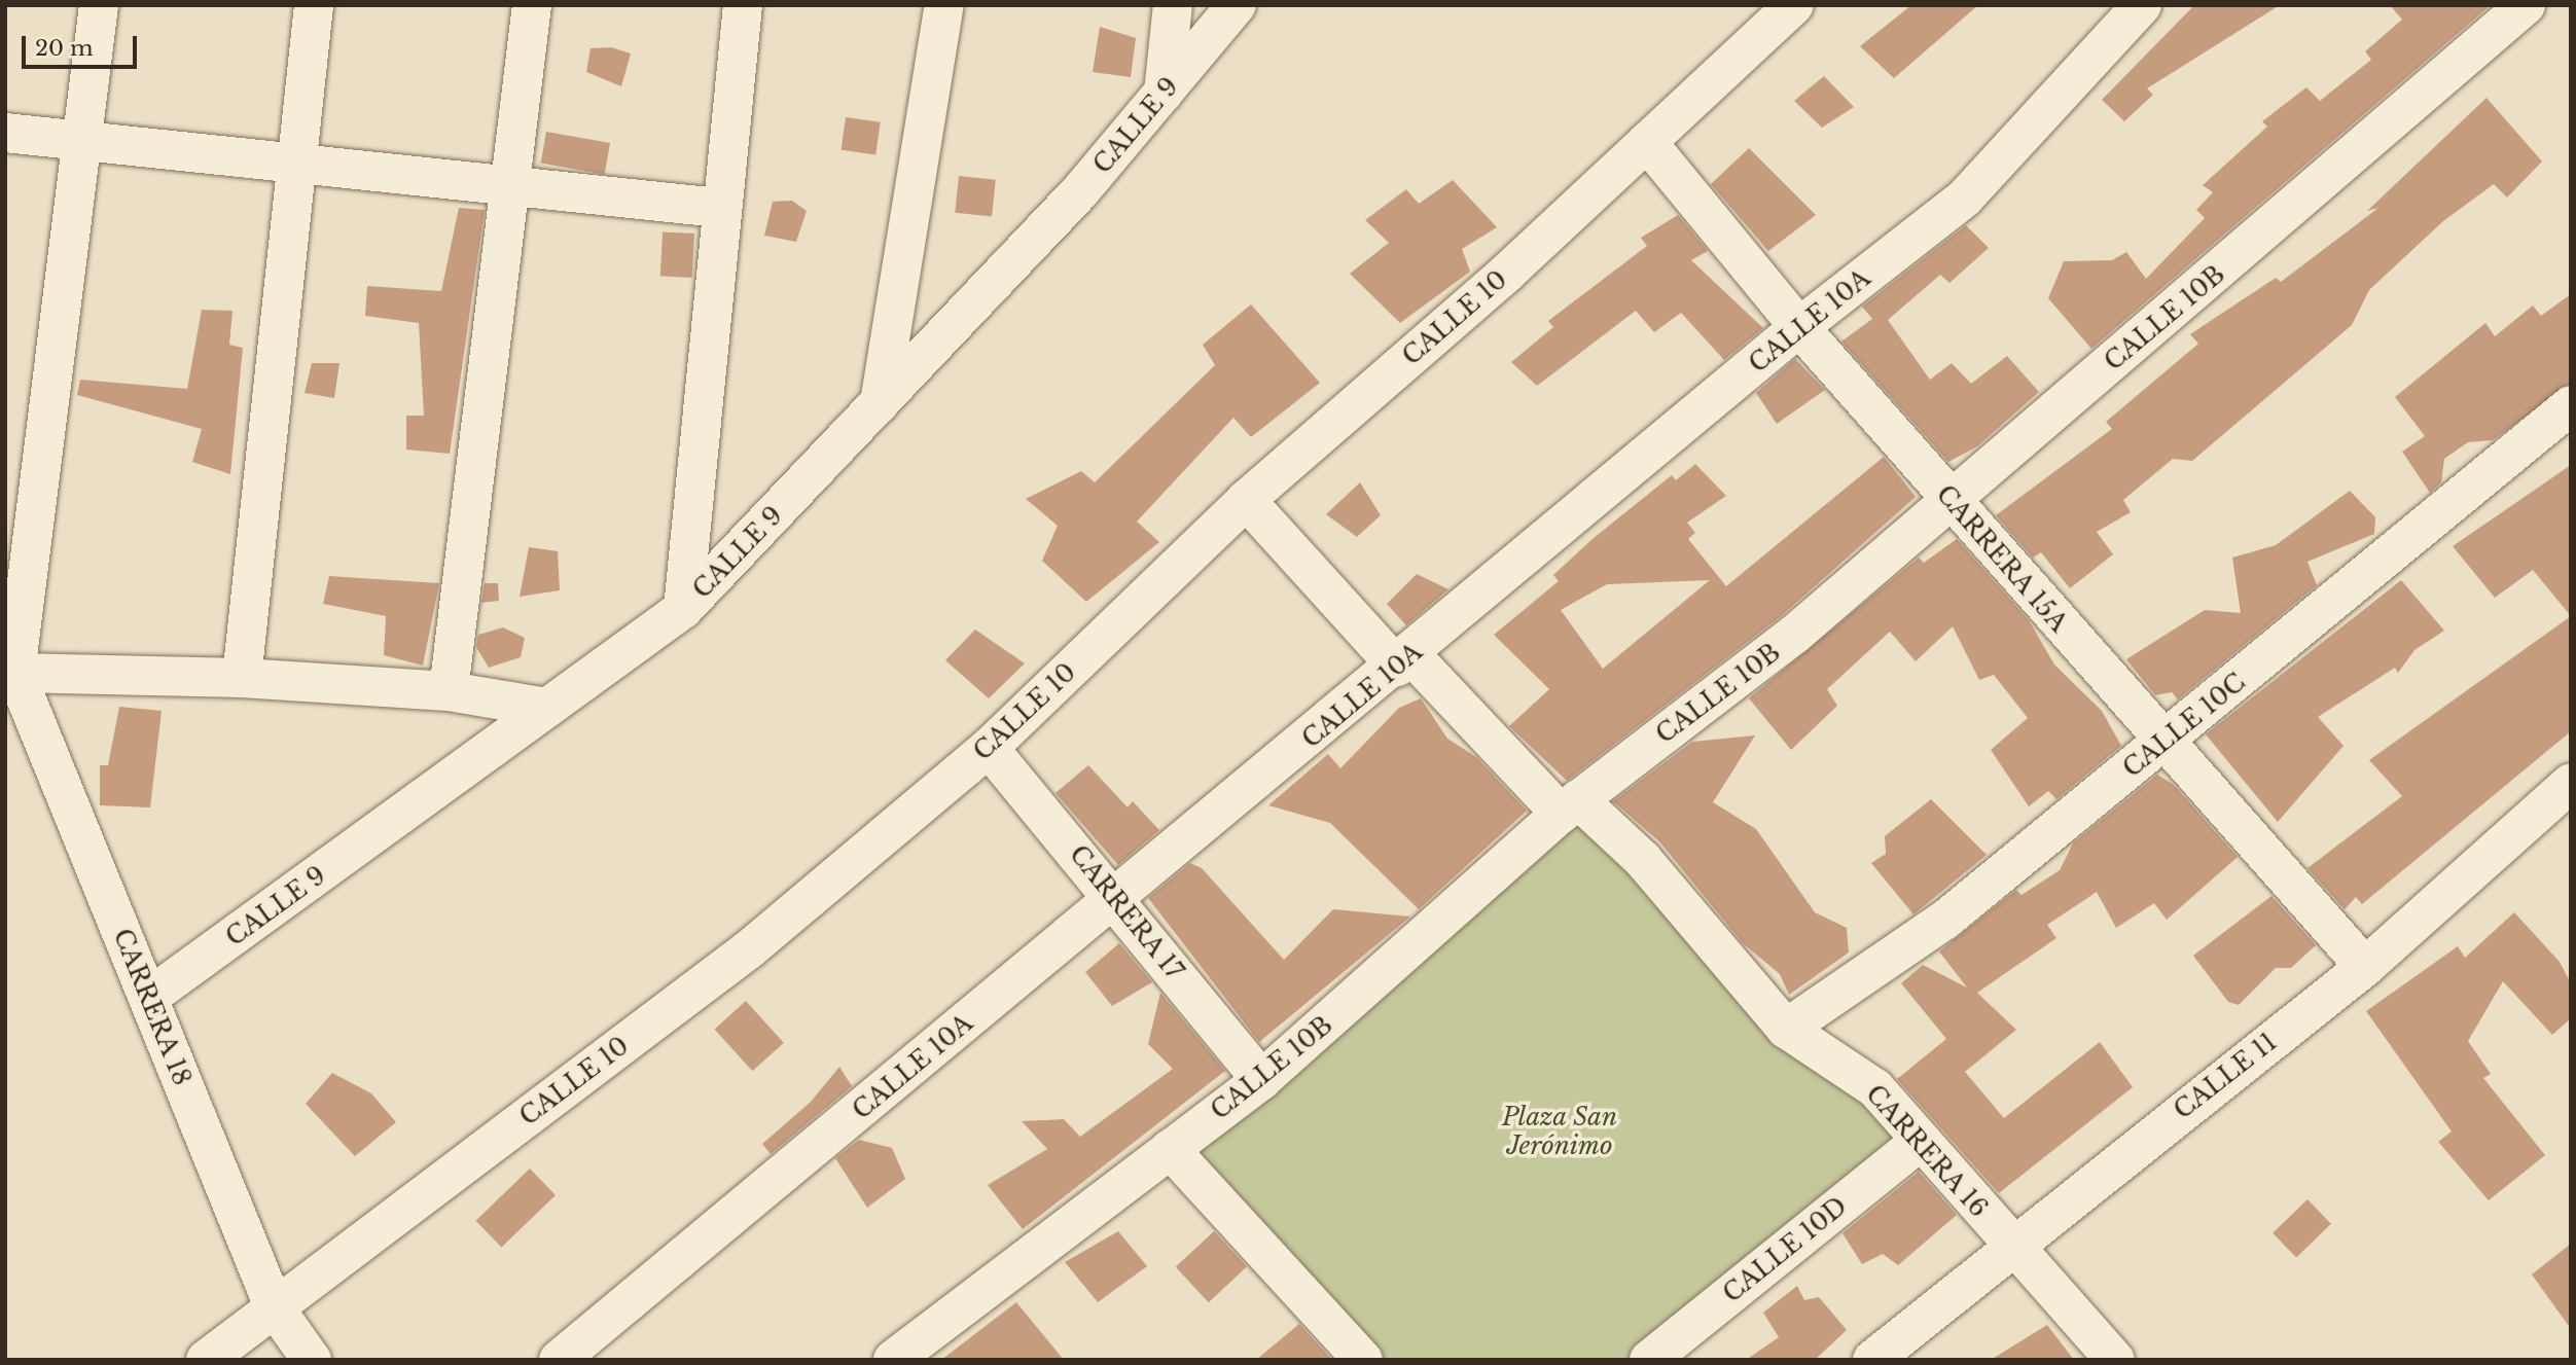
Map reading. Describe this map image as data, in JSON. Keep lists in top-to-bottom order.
{
  "streets": {
    "street": [
      "CALLE 9",
      "CALLE 10",
      "CALLE 10B",
      "CALLE 10A",
      "CARRERA 15A",
      "CALLE 10C",
      "CARRERA 17",
      "CARRERA 18",
      "CALLE 11",
      "CARRERA 16",
      "CALLE 10D"
    ]
  },
  "crossings": [
    ["CALLE 9", "CARRERA 18"],
    ["CALLE 10", "CARRERA 15A"],
    ["CALLE 10", "CARRERA 17"],
    ["CALLE 10", "CARRERA 18"],
    ["CALLE 10", "CARRERA 16"],
    ["CALLE 10B", "CARRERA 15A"],
    ["CALLE 10B", "CARRERA 17"],
    ["CALLE 10B", "CARRERA 16"],
    ["CALLE 10A", "CARRERA 15A"],
    ["CALLE 10A", "CARRERA 17"],
    ["CALLE 10A", "CARRERA 16"],
    ["CARRERA 15A", "CALLE 10C"],
    ["CARRERA 15A", "CALLE 11"],
    ["CALLE 10C", "CARRERA 16"],
    ["CALLE 11", "CARRERA 16"],
    ["CARRERA 16", "CALLE 10D"]
  ],
  "parks": ["Plaza San Jerónimo"],
  "scale_bar": "20 m"
}
